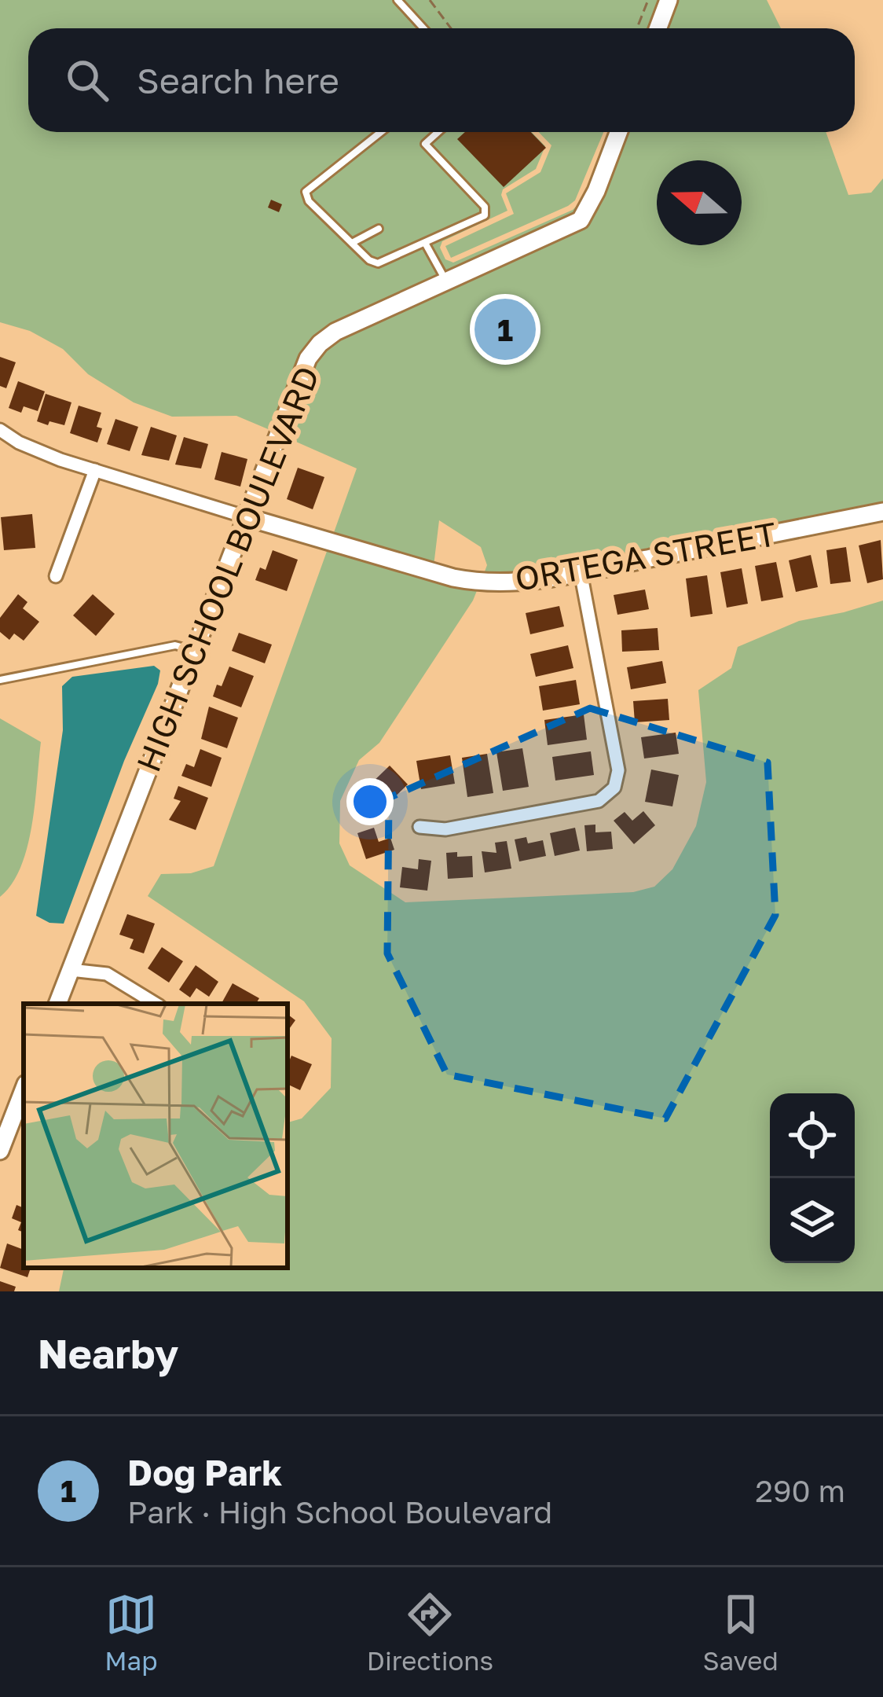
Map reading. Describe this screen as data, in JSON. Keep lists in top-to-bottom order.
{
  "streets": {
    "street": ["ORTEGA STREET", "HIGH SCHOOL BOULEVARD"]
  },
  "crossings": [
    ["ORTEGA STREET", "HIGH SCHOOL BOULEVARD"]
  ],
  "north": "left",
  "page": {
    "search": "Search here",
    "pins": "1",
    "heading": "Nearby",
    "list": [
      {
        "mark": "1",
        "name": "Dog Park",
        "note": "Park · High School Boulevard",
        "value": "290 m"
      }
    ],
    "nav": ["Map", "Directions", "Saved"]
  }
}
